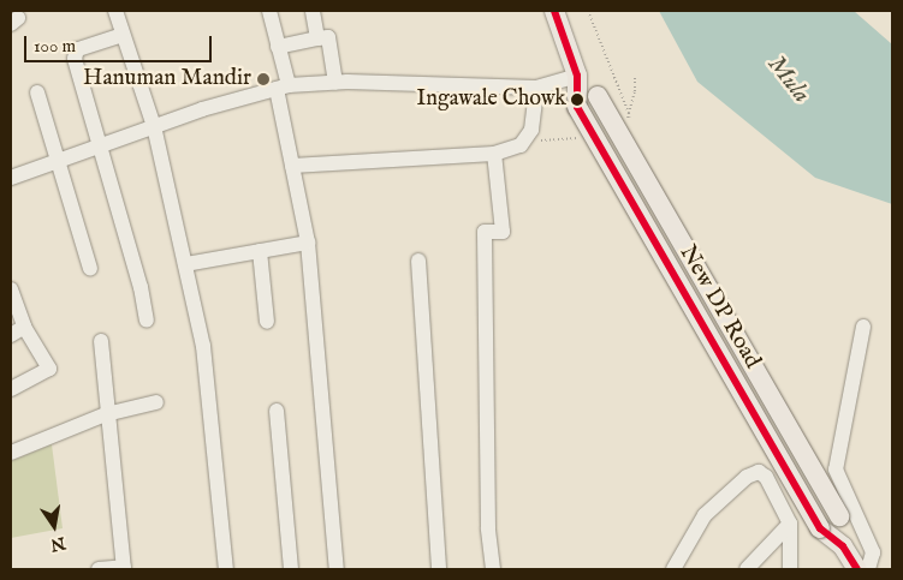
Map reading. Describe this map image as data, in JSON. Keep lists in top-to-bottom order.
{
  "streets": {
    "main road": ["New DP Road"]
  },
  "water": ["Mula"],
  "places": ["Hanuman Mandir", "Ingawale Chowk"],
  "scale_bar": "100 m",
  "north": "bottom"
}
